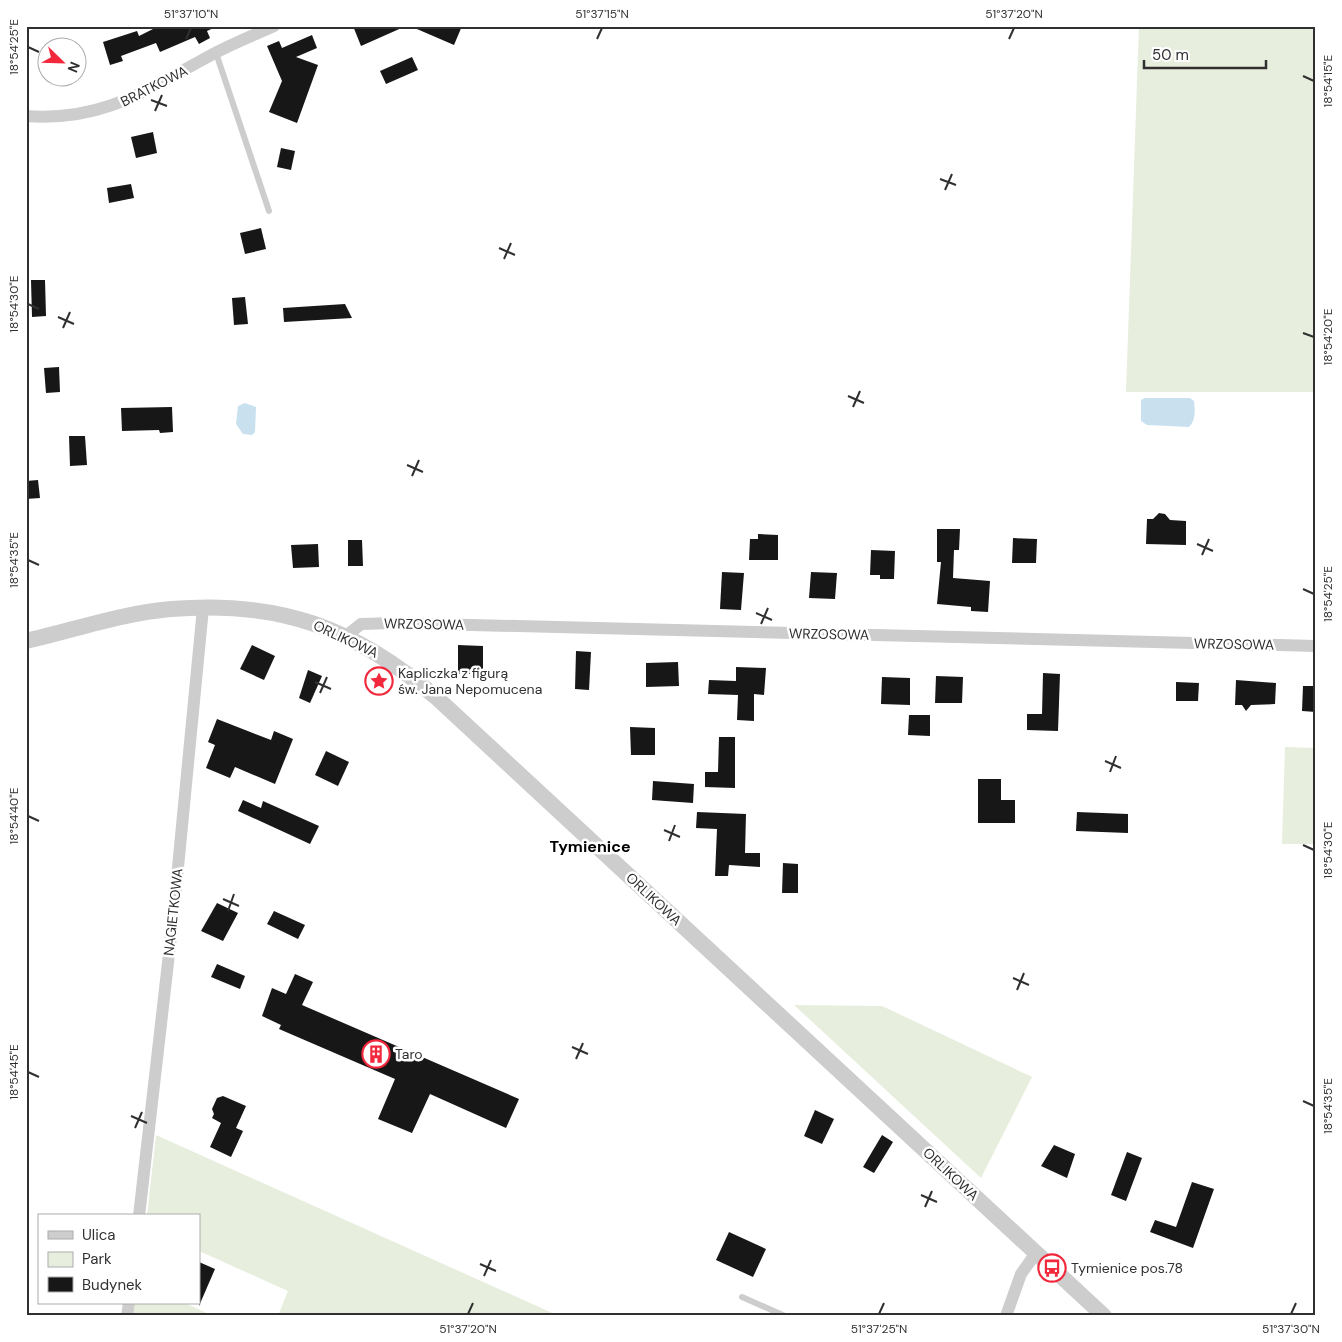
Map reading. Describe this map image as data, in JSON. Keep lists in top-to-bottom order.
{
  "streets": {
    "street": [
      "BRATKOWA",
      "WRZOSOWA",
      "ORLIKOWA",
      "NAGIETKOWA"
    ]
  },
  "crossings": [
    ["WRZOSOWA", "ORLIKOWA"],
    ["ORLIKOWA", "NAGIETKOWA"]
  ],
  "districts": ["Tymienice"],
  "places": {
    "place": ["Kapliczka z figurą św. Jana Nepomucena"],
    "building": ["Taro"],
    "bus stop": ["Tymienice pos.78"]
  },
  "legend": ["Ulica", "Park", "Budynek"],
  "scale_bar": "50 m",
  "north": "bottom right",
  "coordinates": [
    "51°37'10\"N",
    "51°37'15\"N",
    "51°37'20\"N",
    "18°54'25\"E",
    "18°54'15\"E",
    "18°54'30\"E",
    "18°54'20\"E",
    "18°54'35\"E",
    "18°54'40\"E",
    "18°54'45\"E",
    "51°37'25\"N",
    "51°37'30\"N"
  ]
}
